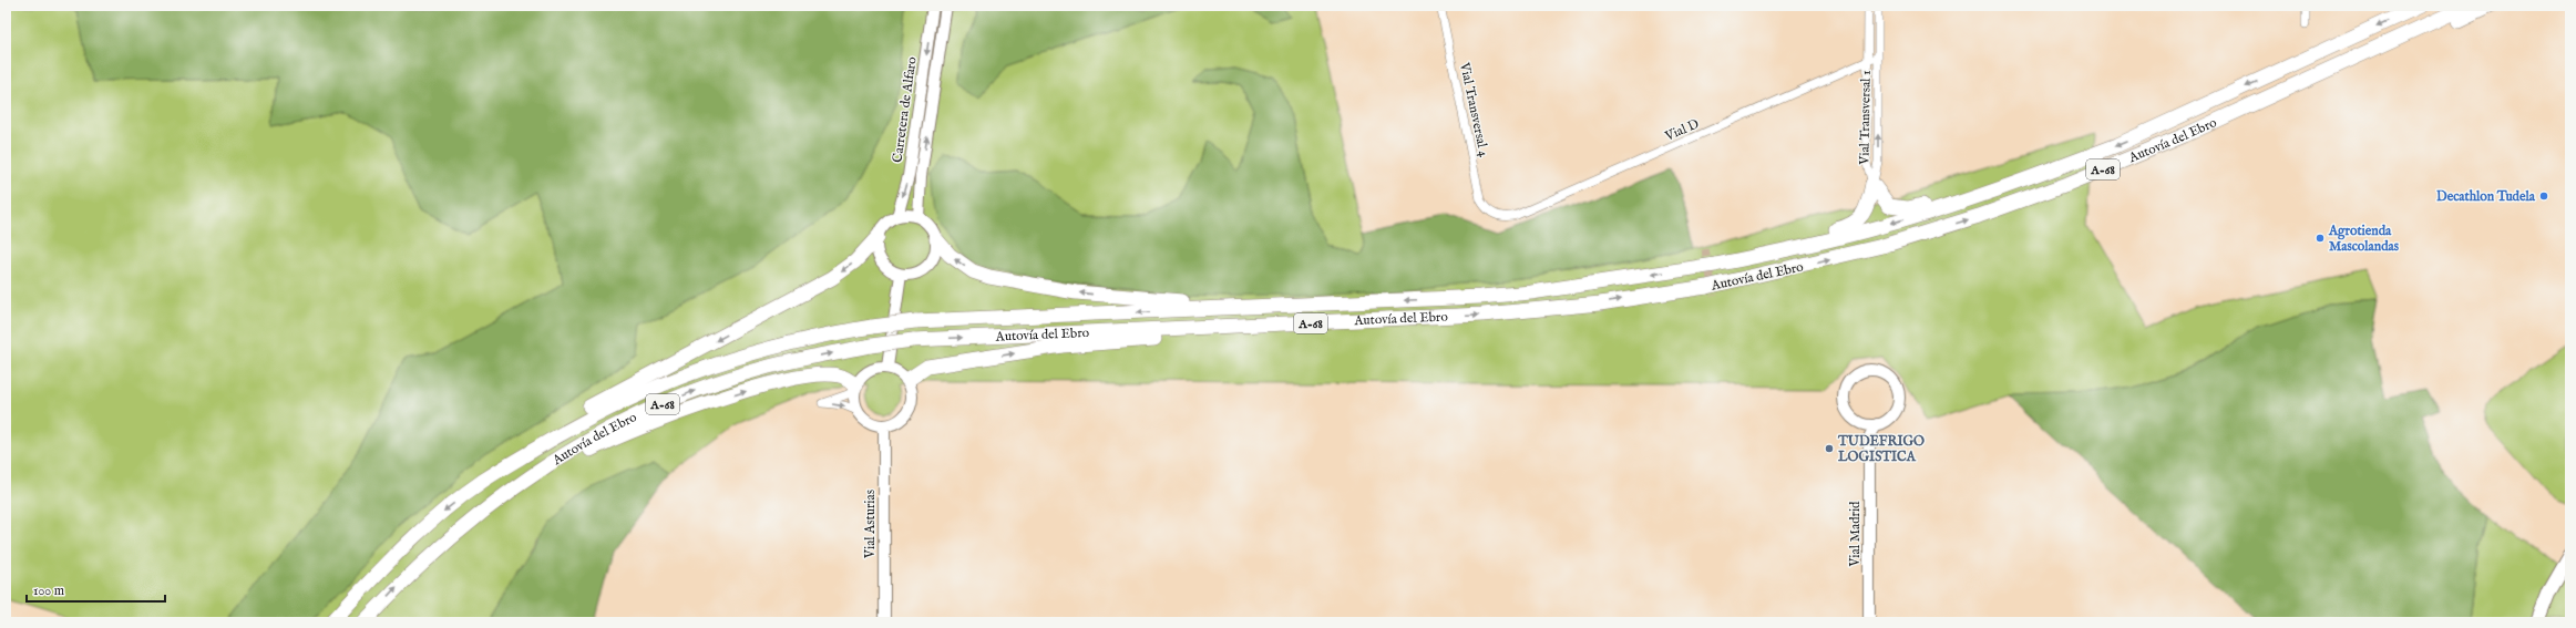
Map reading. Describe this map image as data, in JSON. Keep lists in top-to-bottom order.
{
  "streets": {
    "highway": ["Autovía del Ebro", "A-68"],
    "street": [
      "Carretera de Alfaro",
      "Vial Transversal 4",
      "Vial Transversal 1",
      "Vial D",
      "Vial Asturias",
      "Vial Madrid"
    ]
  },
  "crossings": [
    ["Vial Transversal 4", "Vial D"],
    ["Vial Transversal 1", "Vial D"]
  ],
  "places": ["Decathlon Tudela", "Agrotienda Mascolandas", "TUDEFRIGO LOGISTICA"],
  "scale_bar": "100 m"
}
